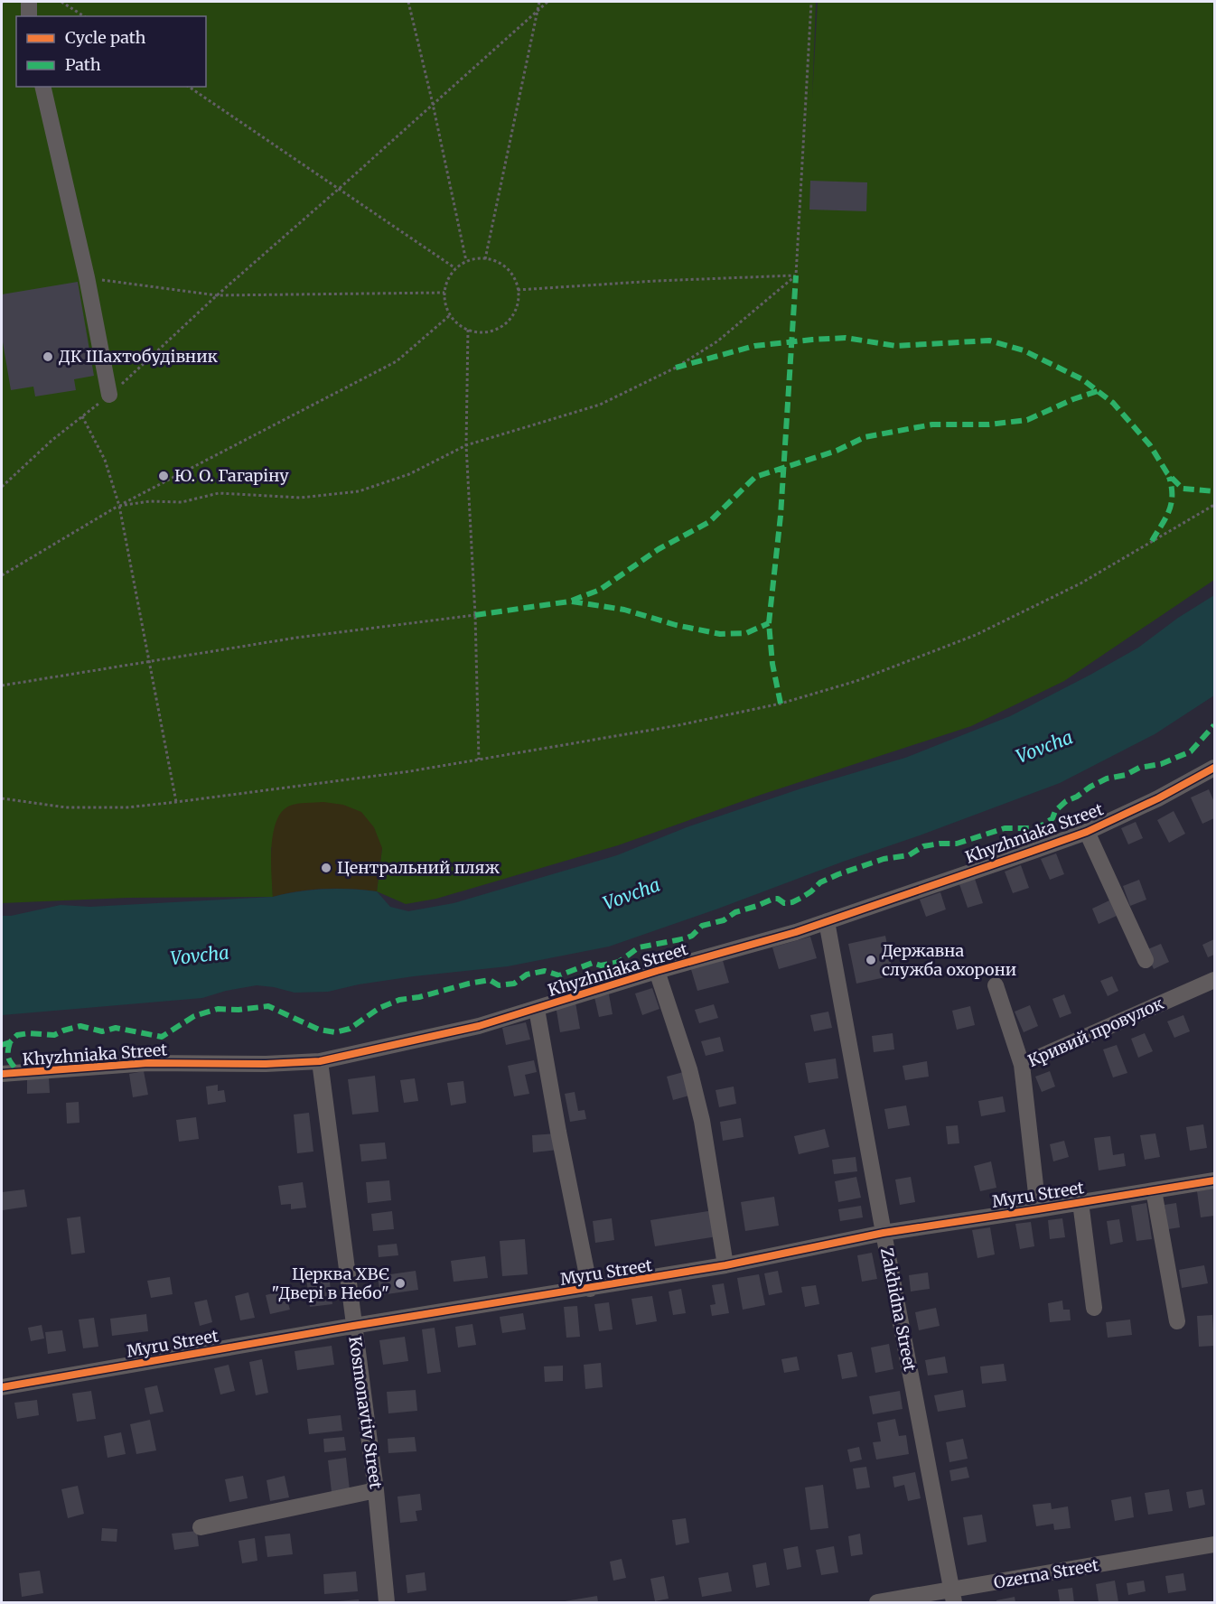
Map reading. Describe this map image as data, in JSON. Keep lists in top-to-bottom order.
{
  "streets": {
    "street": [
      "Khyzhniaka Street",
      "Кривий провулок",
      "Myru Street",
      "Zakhidna Street",
      "Kosmonavtiv Street",
      "Ozerna Street"
    ]
  },
  "crossings": [
    ["Khyzhniaka Street", "Zakhidna Street"],
    ["Khyzhniaka Street", "Kosmonavtiv Street"],
    ["Кривий провулок", "Myru Street"],
    ["Myru Street", "Zakhidna Street"],
    ["Myru Street", "Kosmonavtiv Street"],
    ["Zakhidna Street", "Ozerna Street"]
  ],
  "water": ["Vovcha"],
  "places": [
    "ДК Шахтобудівник",
    "Ю. О. Гагаріну",
    "Центральний пляж",
    "Державна служба охорони",
    "Церква ХВЄ \"Двері в Небо\""
  ],
  "legend": ["Cycle path", "Path"]
}
